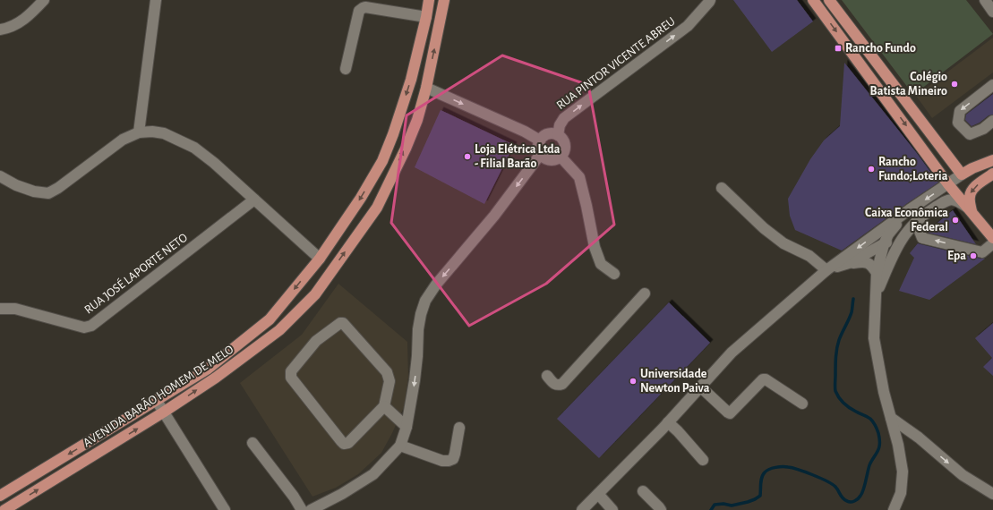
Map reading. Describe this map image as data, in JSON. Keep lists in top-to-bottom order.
{
  "streets": {
    "main road": ["AVENIDA BARÃO HOMEM DE MELO"],
    "street": ["RUA PINTOR VICENTE ABREU", "RUA JOSÉ LAPORTE NETO"]
  },
  "one_way": ["RUA PINTOR VICENTE ABREU"],
  "places": {
    "transit": ["Rancho Fundo"],
    "other": [
      "Colégio Batista Mineiro",
      "Loja Elétrica Ltda - Filial Barão",
      "Rancho Fundo;Loteria",
      "Caixa Econômica Federal",
      "Epa",
      "Universidade Newton Paiva"
    ]
  }
}
